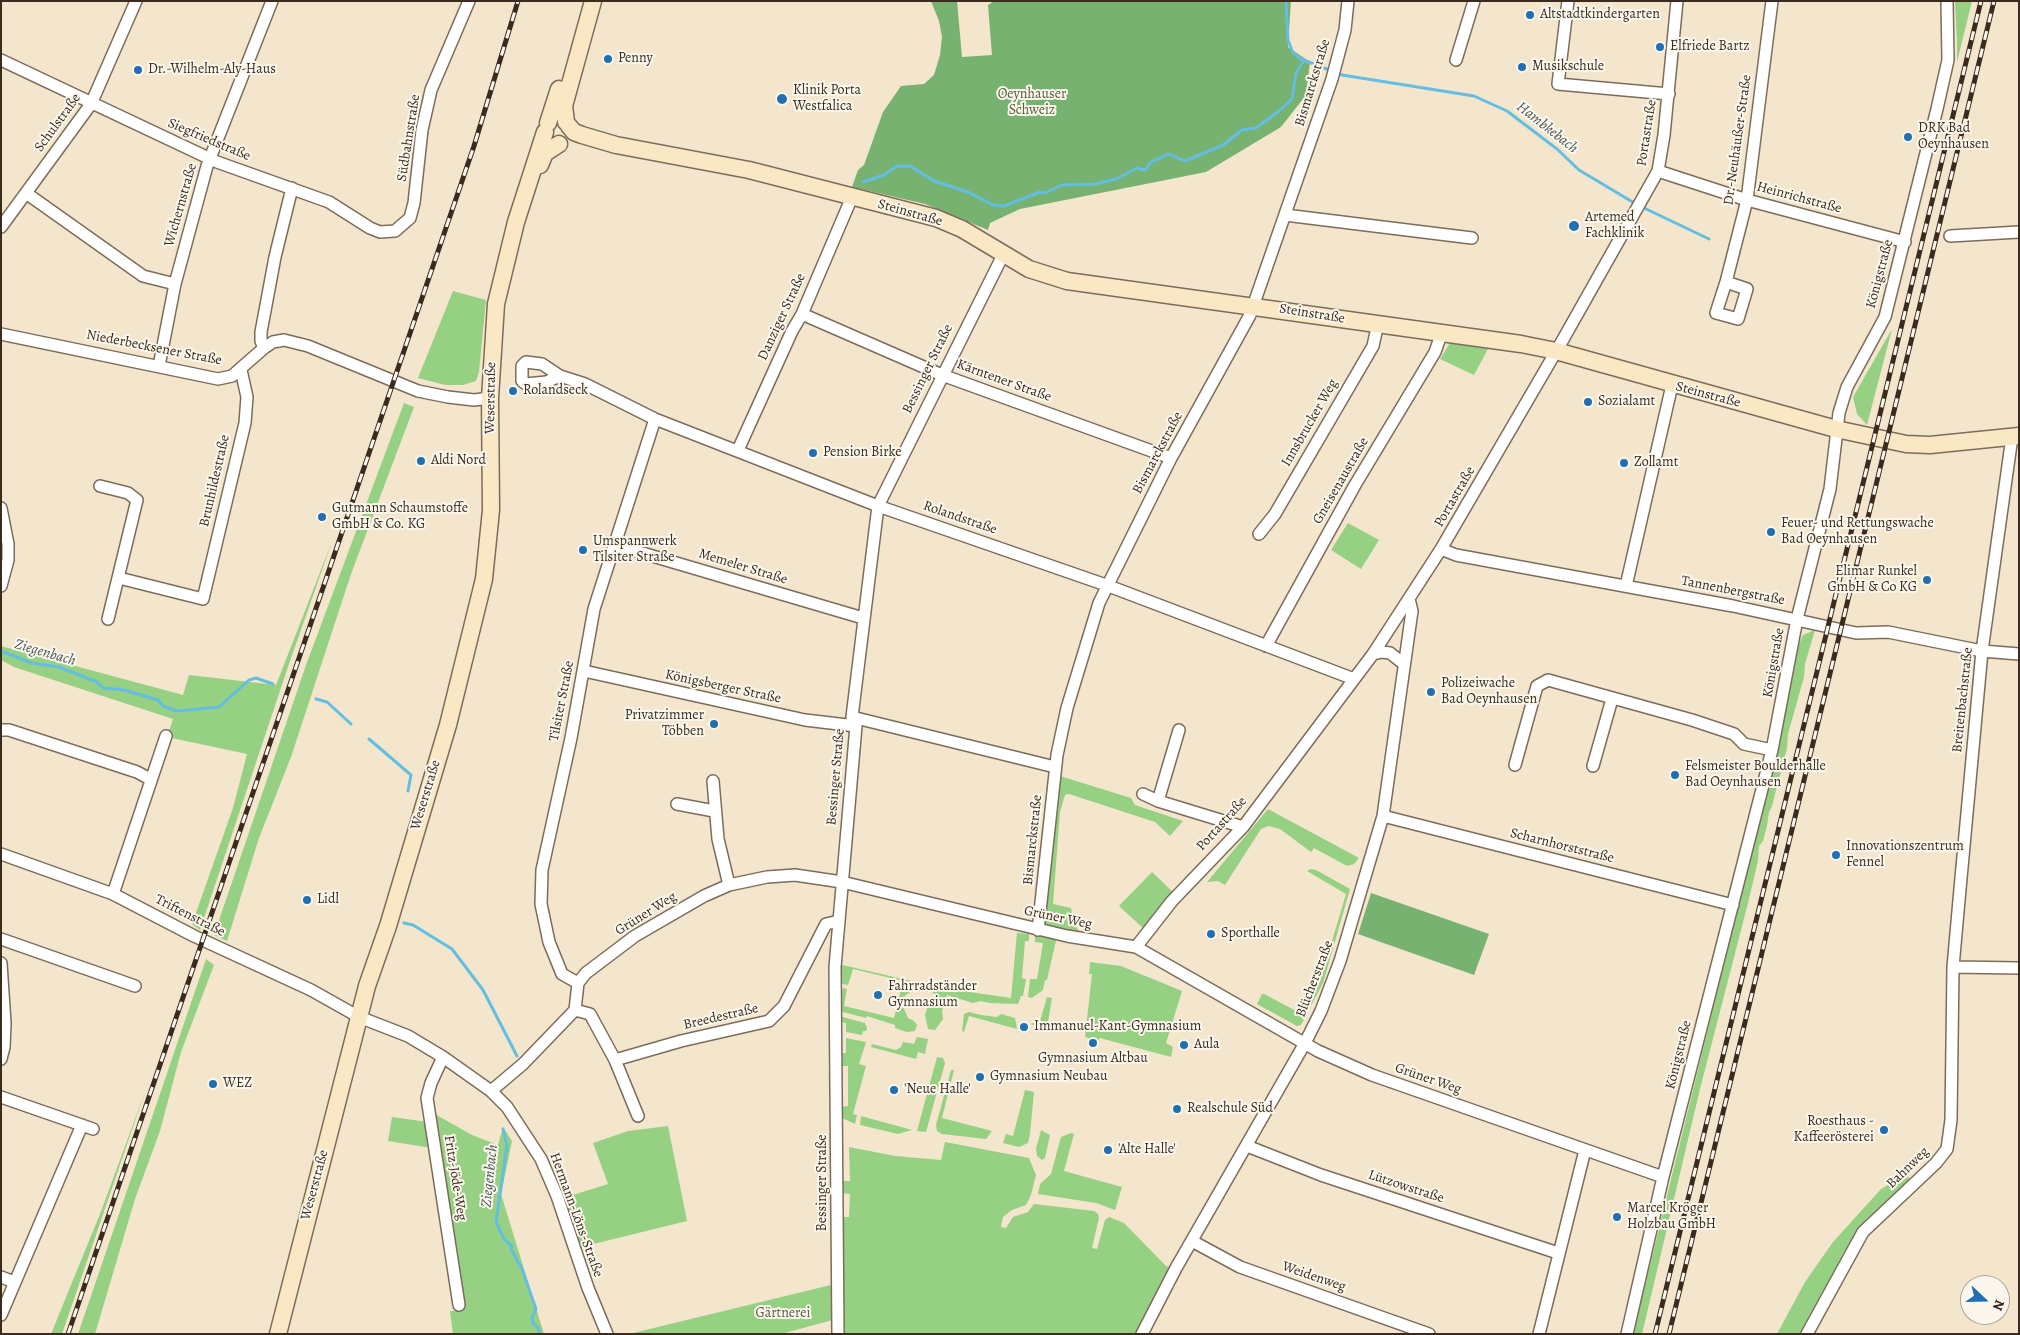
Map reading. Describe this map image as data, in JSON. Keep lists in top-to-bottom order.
{
  "streets": {
    "main road": ["Steinstraße", "Weserstraße"],
    "street": [
      "Bismarckstraße",
      "Schulstraße",
      "Portastraße",
      "Südbahnstraße",
      "Siegfriedstraße",
      "Dr.-Neuhäußer-Straße",
      "Heinrichstraße",
      "Wichernstraße",
      "Königstraße",
      "Danziger Straße",
      "Niederbecksener Straße",
      "Bessinger Straße",
      "Kärntener Straße",
      "Innsbrucker Weg",
      "Brunhildestraße",
      "Gneisenaustraße",
      "Rolandstraße",
      "Memeler Straße",
      "Tannenbergstraße",
      "Königsberger Straße",
      "Breitenbachstraße",
      "Tilsiter Straße",
      "Scharnhorststraße",
      "Grüner Weg",
      "Triftenstraße",
      "Blücherstraße",
      "Breedestraße",
      "Bahnweg",
      "Fritz-Jöde-Weg",
      "Lützowstraße",
      "Hermann-Löns-Straße",
      "Weidenweg"
    ]
  },
  "crossings": [
    ["Bismarckstraße", "Steinstraße"],
    ["Bismarckstraße", "Kärntener Straße"],
    ["Bismarckstraße", "Rolandstraße"],
    ["Bismarckstraße", "Königsberger Straße"],
    ["Bismarckstraße", "Grüner Weg"],
    ["Schulstraße", "Siegfriedstraße"],
    ["Portastraße", "Heinrichstraße"],
    ["Portastraße", "Steinstraße"],
    ["Portastraße", "Rolandstraße"],
    ["Portastraße", "Tannenbergstraße"],
    ["Portastraße", "Grüner Weg"],
    ["Portastraße", "Blücherstraße"],
    ["Südbahnstraße", "Siegfriedstraße"],
    ["Siegfriedstraße", "Wichernstraße"],
    ["Dr.-Neuhäußer-Straße", "Heinrichstraße"],
    ["Heinrichstraße", "Königstraße"],
    ["Wichernstraße", "Niederbecksener Straße"],
    ["Steinstraße", "Königstraße"],
    ["Steinstraße", "Danziger Straße"],
    ["Steinstraße", "Bessinger Straße"],
    ["Steinstraße", "Weserstraße"],
    ["Steinstraße", "Innsbrucker Weg"],
    ["Steinstraße", "Gneisenaustraße"],
    ["Steinstraße", "Breitenbachstraße"],
    ["Königstraße", "Tannenbergstraße"],
    ["Königstraße", "Scharnhorststraße"],
    ["Königstraße", "Grüner Weg"],
    ["Danziger Straße", "Kärntener Straße"],
    ["Danziger Straße", "Rolandstraße"],
    ["Niederbecksener Straße", "Weserstraße"],
    ["Niederbecksener Straße", "Brunhildestraße"],
    ["Bessinger Straße", "Kärntener Straße"],
    ["Bessinger Straße", "Rolandstraße"],
    ["Bessinger Straße", "Memeler Straße"],
    ["Bessinger Straße", "Königsberger Straße"],
    ["Bessinger Straße", "Grüner Weg"],
    ["Bessinger Straße", "Breedestraße"],
    ["Weserstraße", "Triftenstraße"],
    ["Weserstraße", "Hermann-Löns-Straße"],
    ["Gneisenaustraße", "Rolandstraße"],
    ["Rolandstraße", "Tilsiter Straße"],
    ["Memeler Straße", "Tilsiter Straße"],
    ["Tannenbergstraße", "Breitenbachstraße"],
    ["Königsberger Straße", "Tilsiter Straße"],
    ["Breitenbachstraße", "Bahnweg"],
    ["Tilsiter Straße", "Grüner Weg"],
    ["Scharnhorststraße", "Blücherstraße"],
    ["Grüner Weg", "Blücherstraße"],
    ["Triftenstraße", "Hermann-Löns-Straße"],
    ["Blücherstraße", "Lützowstraße"],
    ["Blücherstraße", "Weidenweg"],
    ["Fritz-Jöde-Weg", "Hermann-Löns-Straße"]
  ],
  "water": ["Hambkebach", "Ziegenbach"],
  "parks": ["Oeynhauser Schweiz", "Gärtnerei"],
  "places": [
    "Altstadtkindergarten",
    "Elfriede Bartz",
    "Penny",
    "Musikschule",
    "Dr.-Wilhelm-Aly-Haus",
    "Klinik Porta Westfalica",
    "DRK Bad Oeynhausen",
    "Artemed Fachklinik",
    "Rolandseck",
    "Sozialamt",
    "Pension Birke",
    "Aldi Nord",
    "Zollamt",
    "Gutmann Schaumstoffe GmbH & Co. KG",
    "Feuer- und Rettungswache Bad Oeynhausen",
    "Umspannwerk Tilsiter Straße",
    "Elimar Runkel GmbH & Co KG",
    "Polizeiwache Bad Oeynhausen",
    "Privatzimmer Többen",
    "Felsmeister Boulderhalle Bad Oeynhausen",
    "Innovationszentrum Fennel",
    "Lidl",
    "Sporthalle",
    "Fahrradständer Gymnasium",
    "Immanuel-Kant-Gymnasium",
    "Gymnasium Altbau",
    "Aula",
    "Gymnasium Neubau",
    "WEZ",
    "'Neue Halle'",
    "Realschule Süd",
    "Roesthaus - Kaffeerösterei",
    "'Alte Halle'",
    "Marcel Kröger Holzbau GmbH"
  ],
  "north": "right"
}
